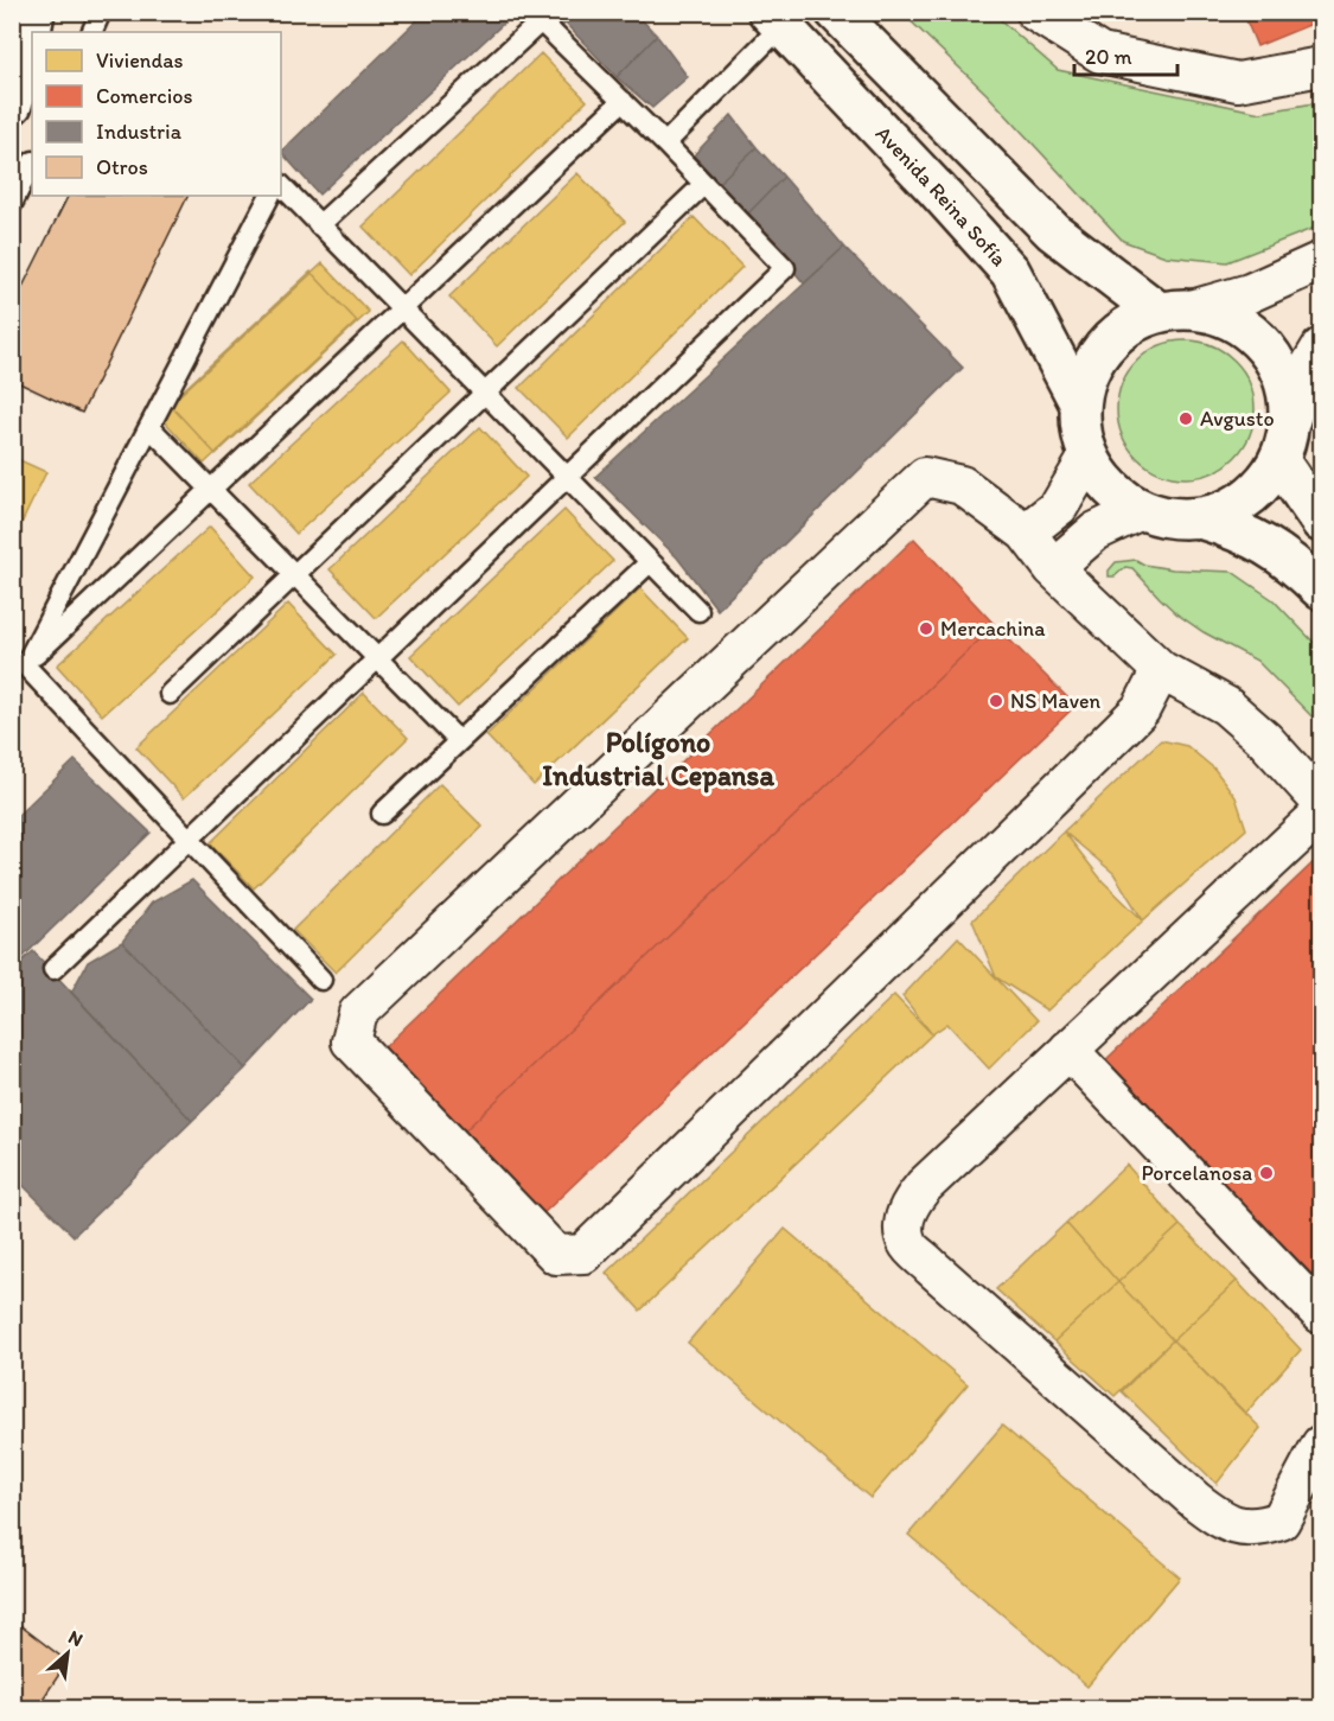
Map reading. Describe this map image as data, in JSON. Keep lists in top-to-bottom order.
{
  "streets": {
    "highway": ["Avenida Reina Sofía"]
  },
  "districts": ["Polígono Industrial Cepansa"],
  "places": [
    "Avgusto",
    "Mercachina",
    "NS Maven",
    "Porcelanosa"
  ],
  "legend": [
    "Viviendas",
    "Comercios",
    "Industria",
    "Otros"
  ],
  "scale_bar": "20 m",
  "north": "top right"
}
